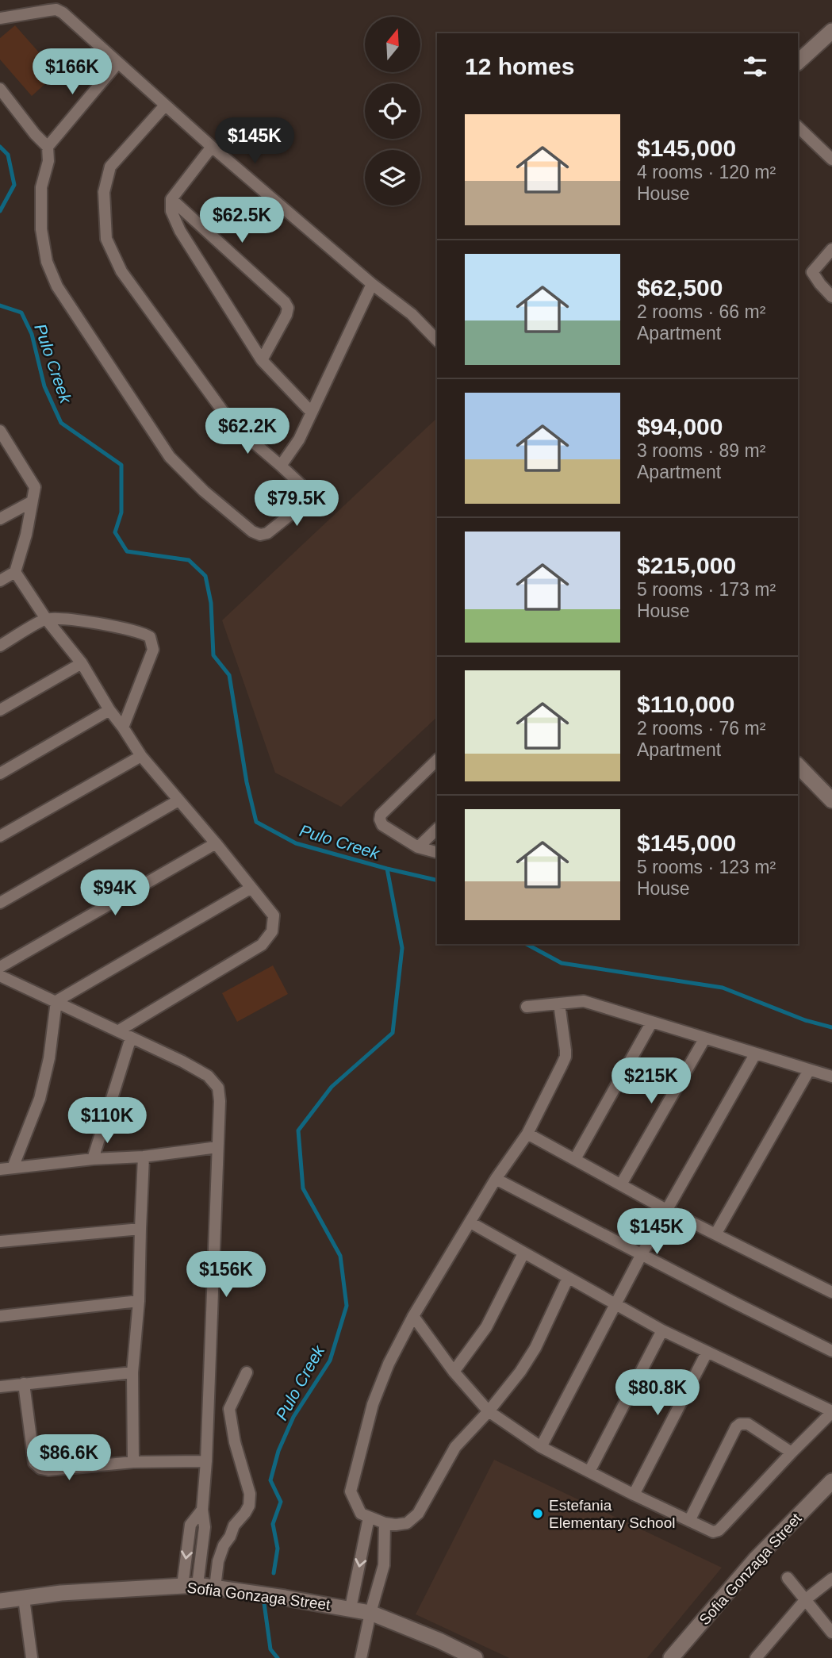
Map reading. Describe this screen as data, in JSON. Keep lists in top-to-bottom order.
{
  "streets": {
    "street": ["Sofia Gonzaga Street"]
  },
  "water": ["Pulo Creek"],
  "places": ["Estefania Elementary School"],
  "north": "top",
  "page": {
    "heading": "12 homes",
    "price": [
      "$166K",
      "$145K",
      "$62.5K",
      "$62.2K",
      "$79.5K",
      "$94K",
      "$215K",
      "$110K",
      "$145K",
      "$156K",
      "$80.8K",
      "$86.6K"
    ],
    "list": [
      {
        "name": "$145,000",
        "note": "4 rooms · 120 m² · House"
      },
      {
        "name": "$62,500",
        "note": "2 rooms · 66 m² · Apartment"
      },
      {
        "name": "$94,000",
        "note": "3 rooms · 89 m² · Apartment"
      },
      {
        "name": "$215,000",
        "note": "5 rooms · 173 m² · House"
      },
      {
        "name": "$110,000",
        "note": "2 rooms · 76 m² · Apartment"
      },
      {
        "name": "$145,000",
        "note": "5 rooms · 123 m² · House"
      }
    ]
  }
}
